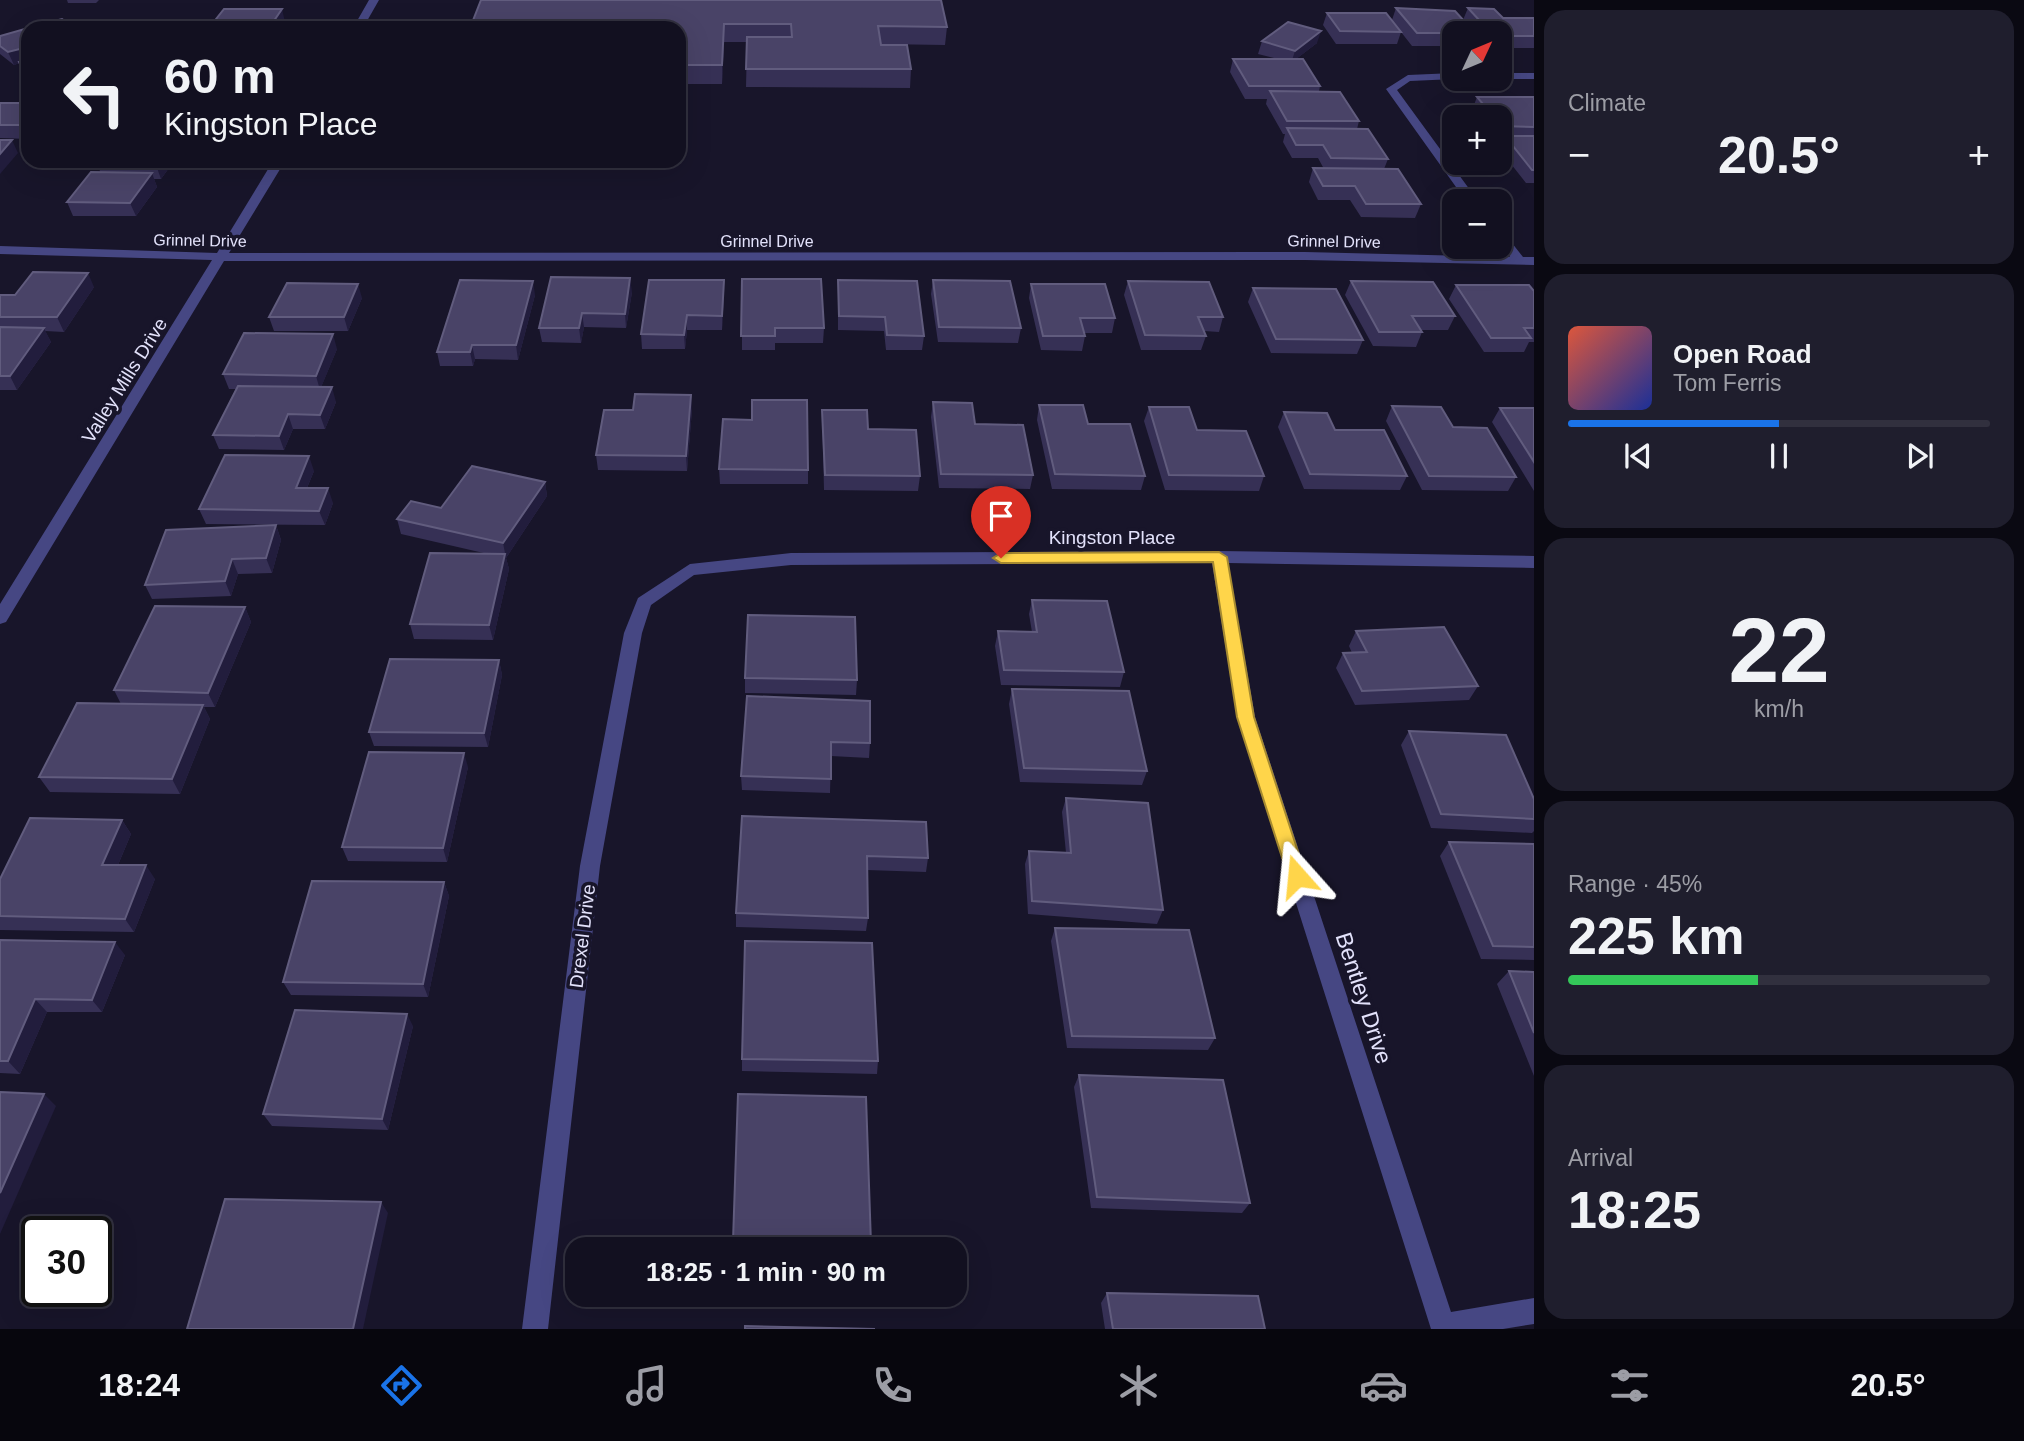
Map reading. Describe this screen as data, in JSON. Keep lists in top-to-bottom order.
{
  "streets": {
    "street": [
      "Grinnel Drive",
      "Valley Mills Drive",
      "Kingston Place",
      "Drexel Drive",
      "Bentley Drive"
    ]
  },
  "crossings": [
    ["Grinnel Drive", "Valley Mills Drive"],
    ["Kingston Place", "Drexel Drive"],
    ["Kingston Place", "Bentley Drive"]
  ],
  "north": "top right",
  "page": {
    "tile": [
      "Climate",
      ["22", "km/h"],
      ["Range · 45%", "225 km"],
      ["Arrival", "18:25"]
    ],
    "map_buttons": ["+", "−"],
    "turn": ["60 m", "Kingston Place"],
    "heat": ["−", "20.5°", "+"],
    "song": ["Open Road", "Tom Ferris"],
    "limit": "30",
    "trip": "18:25 · 1 min · 90 m",
    "tabs": ["18:24", "20.5°"]
  }
}
